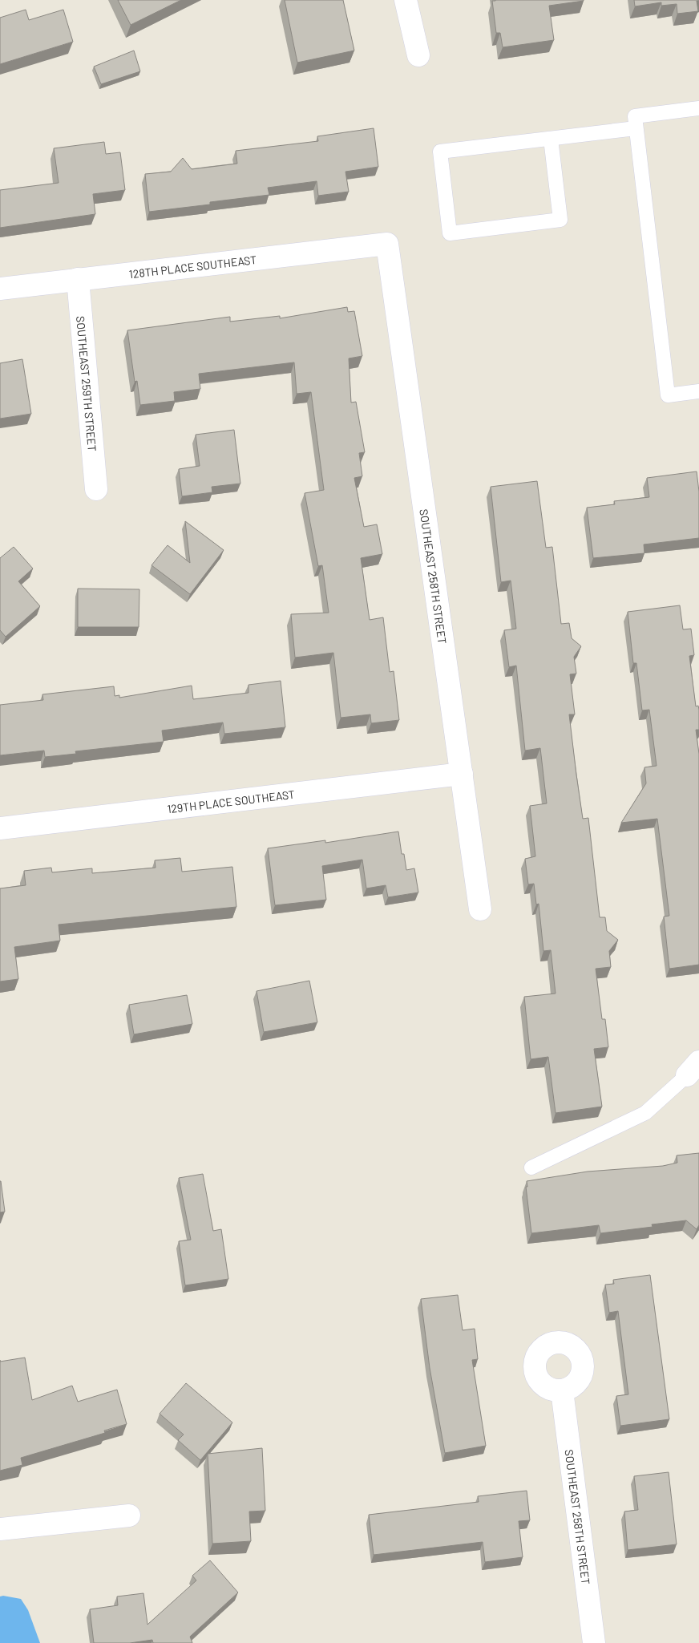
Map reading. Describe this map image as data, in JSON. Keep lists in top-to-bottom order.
{
  "streets": {
    "street": [
      "128TH PLACE SOUTHEAST",
      "SOUTHEAST 259TH STREET",
      "SOUTHEAST 258TH STREET",
      "129TH PLACE SOUTHEAST"
    ]
  },
  "crossings": [
    ["128TH PLACE SOUTHEAST", "SOUTHEAST 259TH STREET"],
    ["128TH PLACE SOUTHEAST", "SOUTHEAST 258TH STREET"],
    ["SOUTHEAST 258TH STREET", "129TH PLACE SOUTHEAST"]
  ]
}
